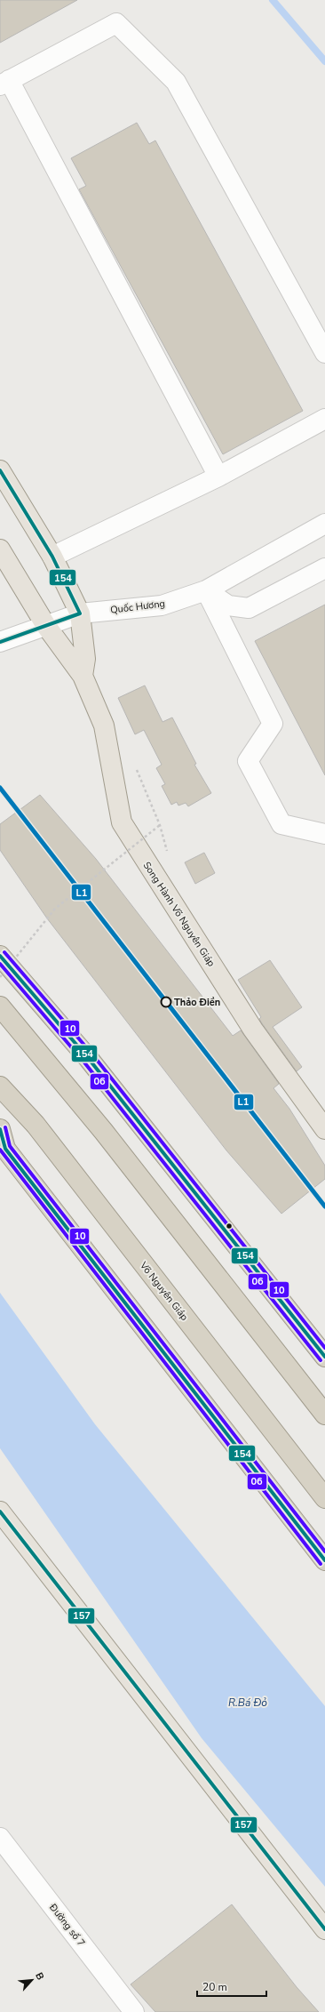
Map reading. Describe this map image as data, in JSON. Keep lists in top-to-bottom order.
{
  "streets": {
    "highway": ["Võ Nguyên Giáp"],
    "main road": ["Song Hành Võ Nguyên Giáp"],
    "street": ["Quốc Hương", "Đường số 7"]
  },
  "crossings": [
    ["Quốc Hương", "Song Hành Võ Nguyên Giáp"]
  ],
  "water": ["R.Bá Đỏ"],
  "places": ["Thảo Điền"],
  "lines": [
    "transit line 154",
    "transit line L1",
    "transit line 10",
    "transit line 06",
    "transit line 157"
  ],
  "scale_bar": "20 m",
  "north": "top right"
}
